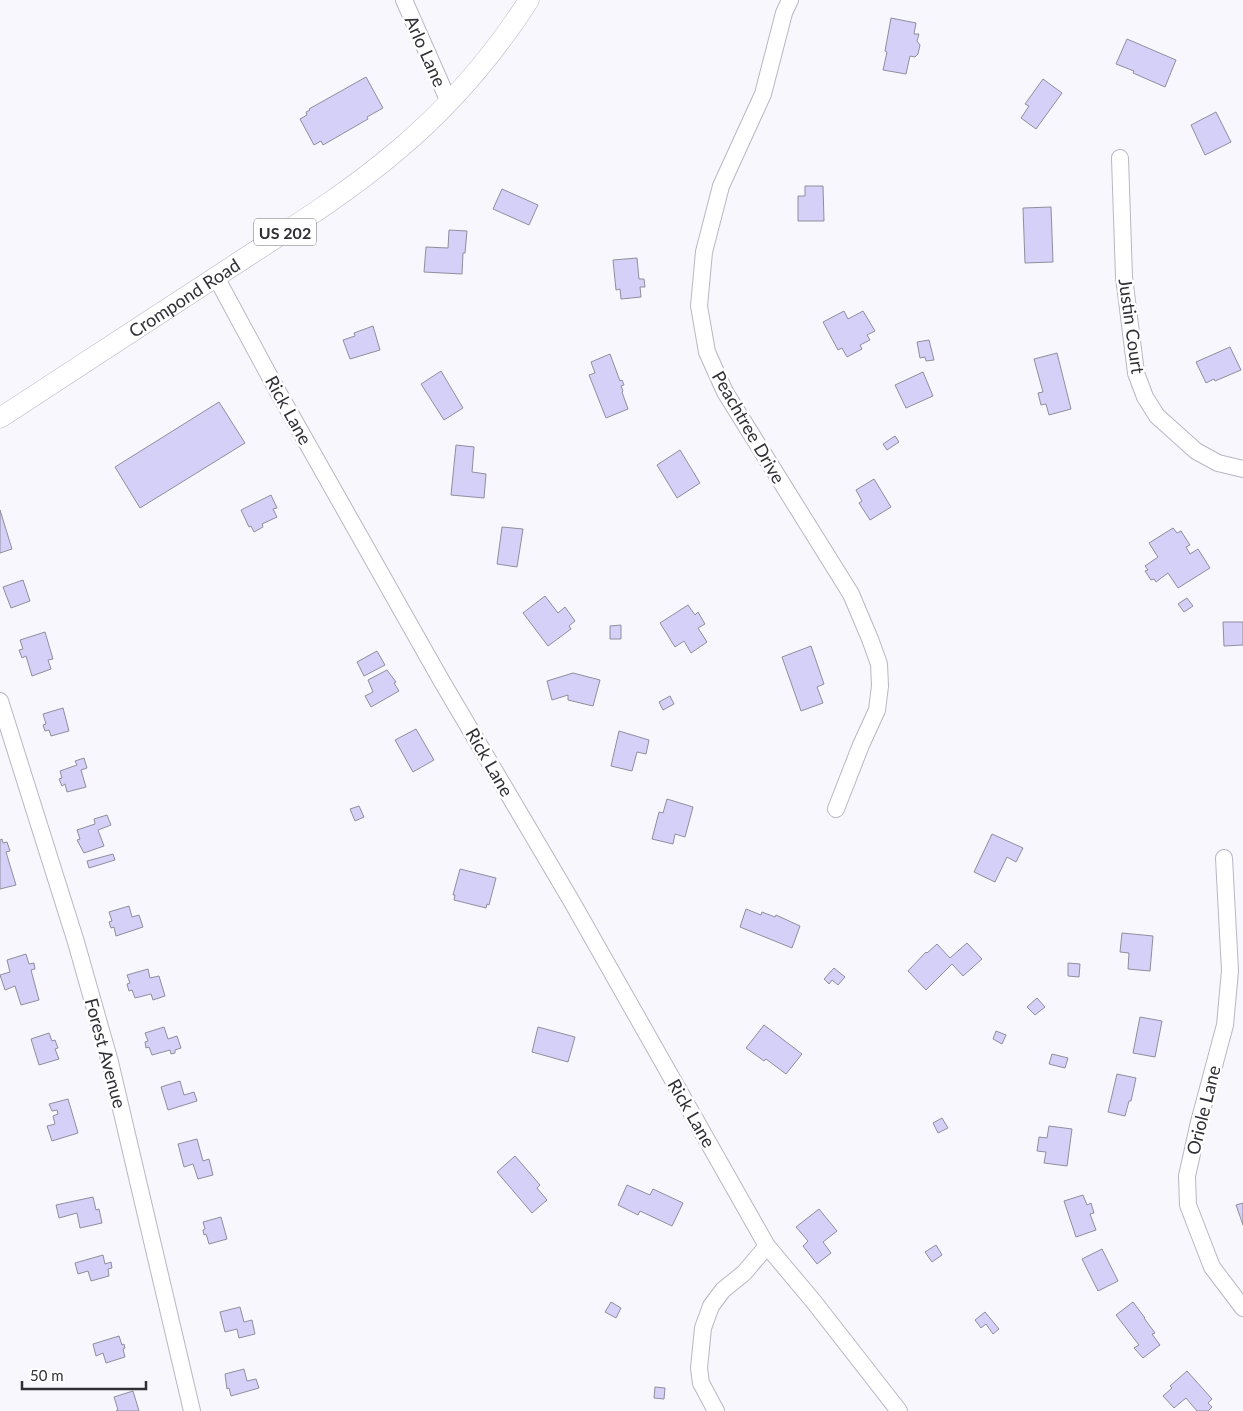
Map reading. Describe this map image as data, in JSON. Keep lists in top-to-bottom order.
{
  "streets": {
    "main road": ["US 202", "Crompond Road"],
    "street": [
      "Arlo Lane",
      "Justin Court",
      "Rick Lane",
      "Peachtree Drive",
      "Forest Avenue",
      "Oriole Lane"
    ]
  },
  "crossings": [
    ["Arlo Lane", "Crompond Road"],
    ["Crompond Road", "Rick Lane"]
  ],
  "scale_bar": "50 m"
}
